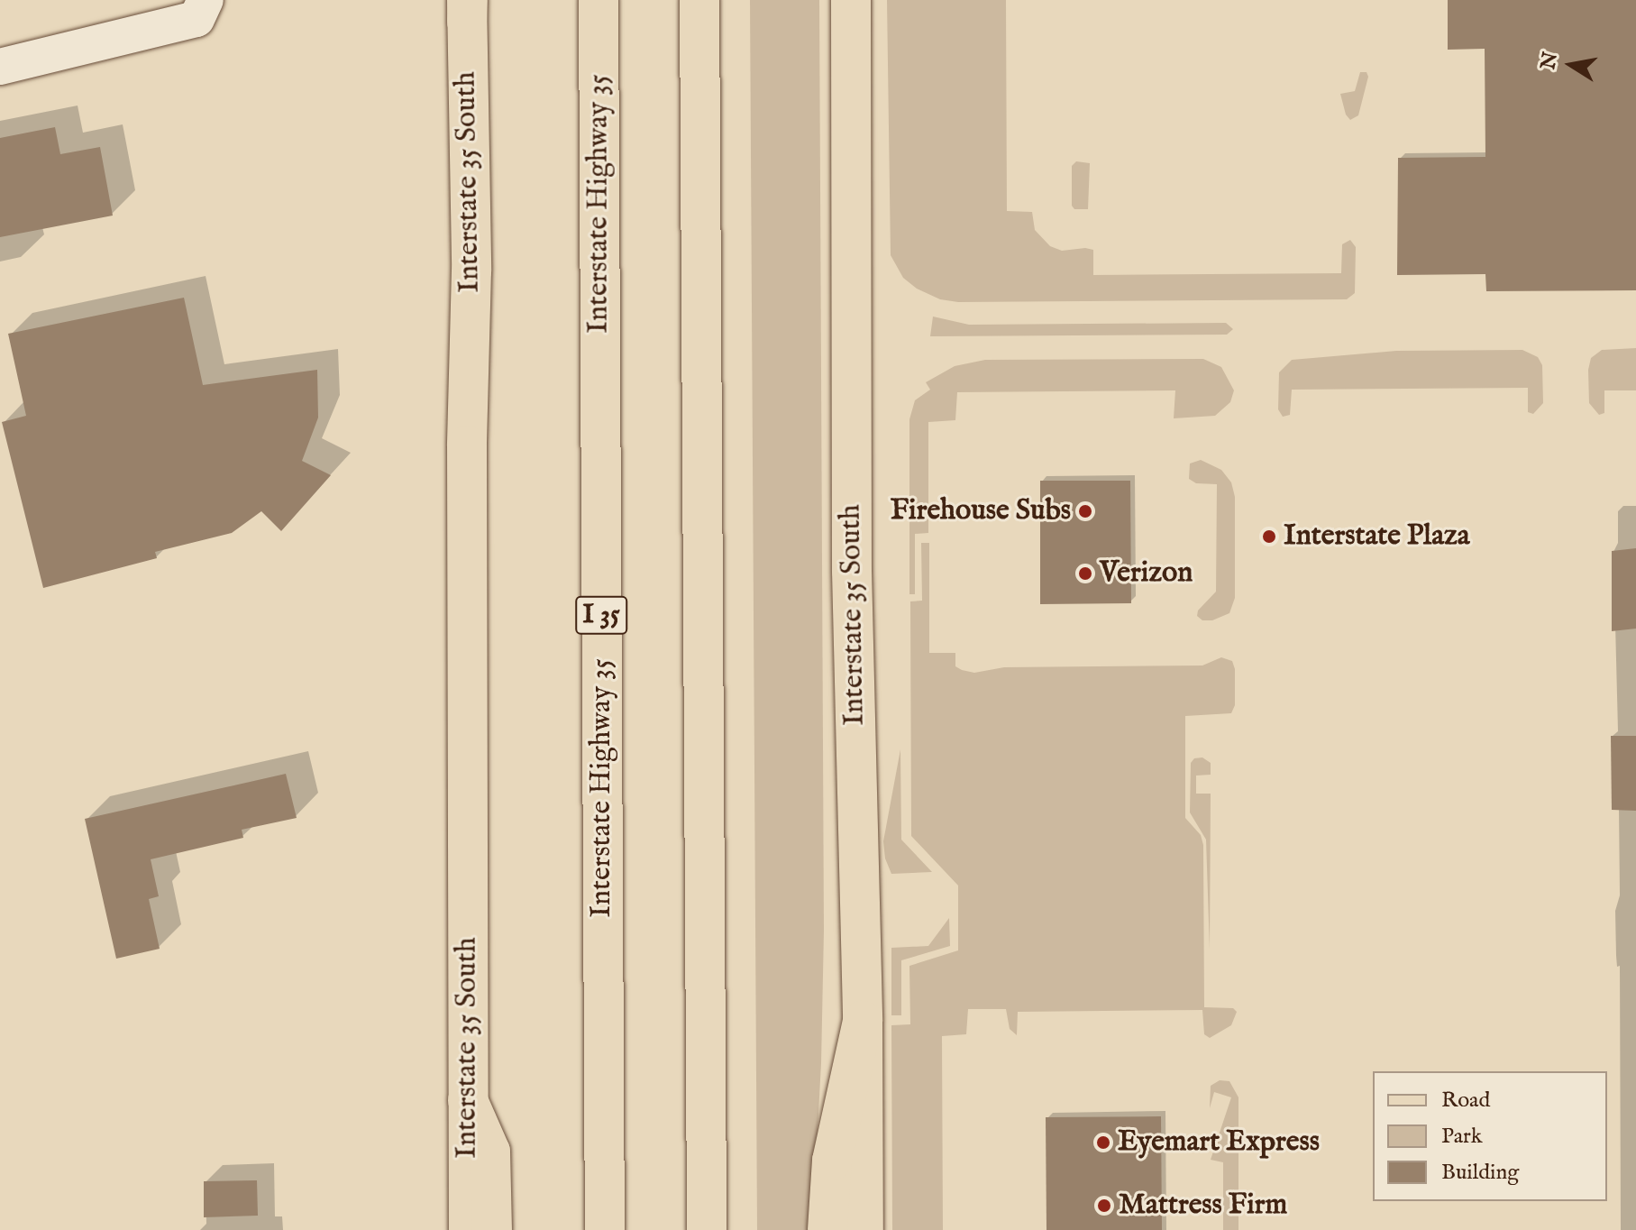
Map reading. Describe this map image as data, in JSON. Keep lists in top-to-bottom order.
{
  "streets": {
    "main road": ["Interstate 35 South", "Interstate Highway 35", "I 35"]
  },
  "places": [
    "Firehouse Subs",
    "Interstate Plaza",
    "Verizon",
    "Eyemart Express",
    "Mattress Firm"
  ],
  "legend": ["Road", "Park", "Building"],
  "north": "left"
}
